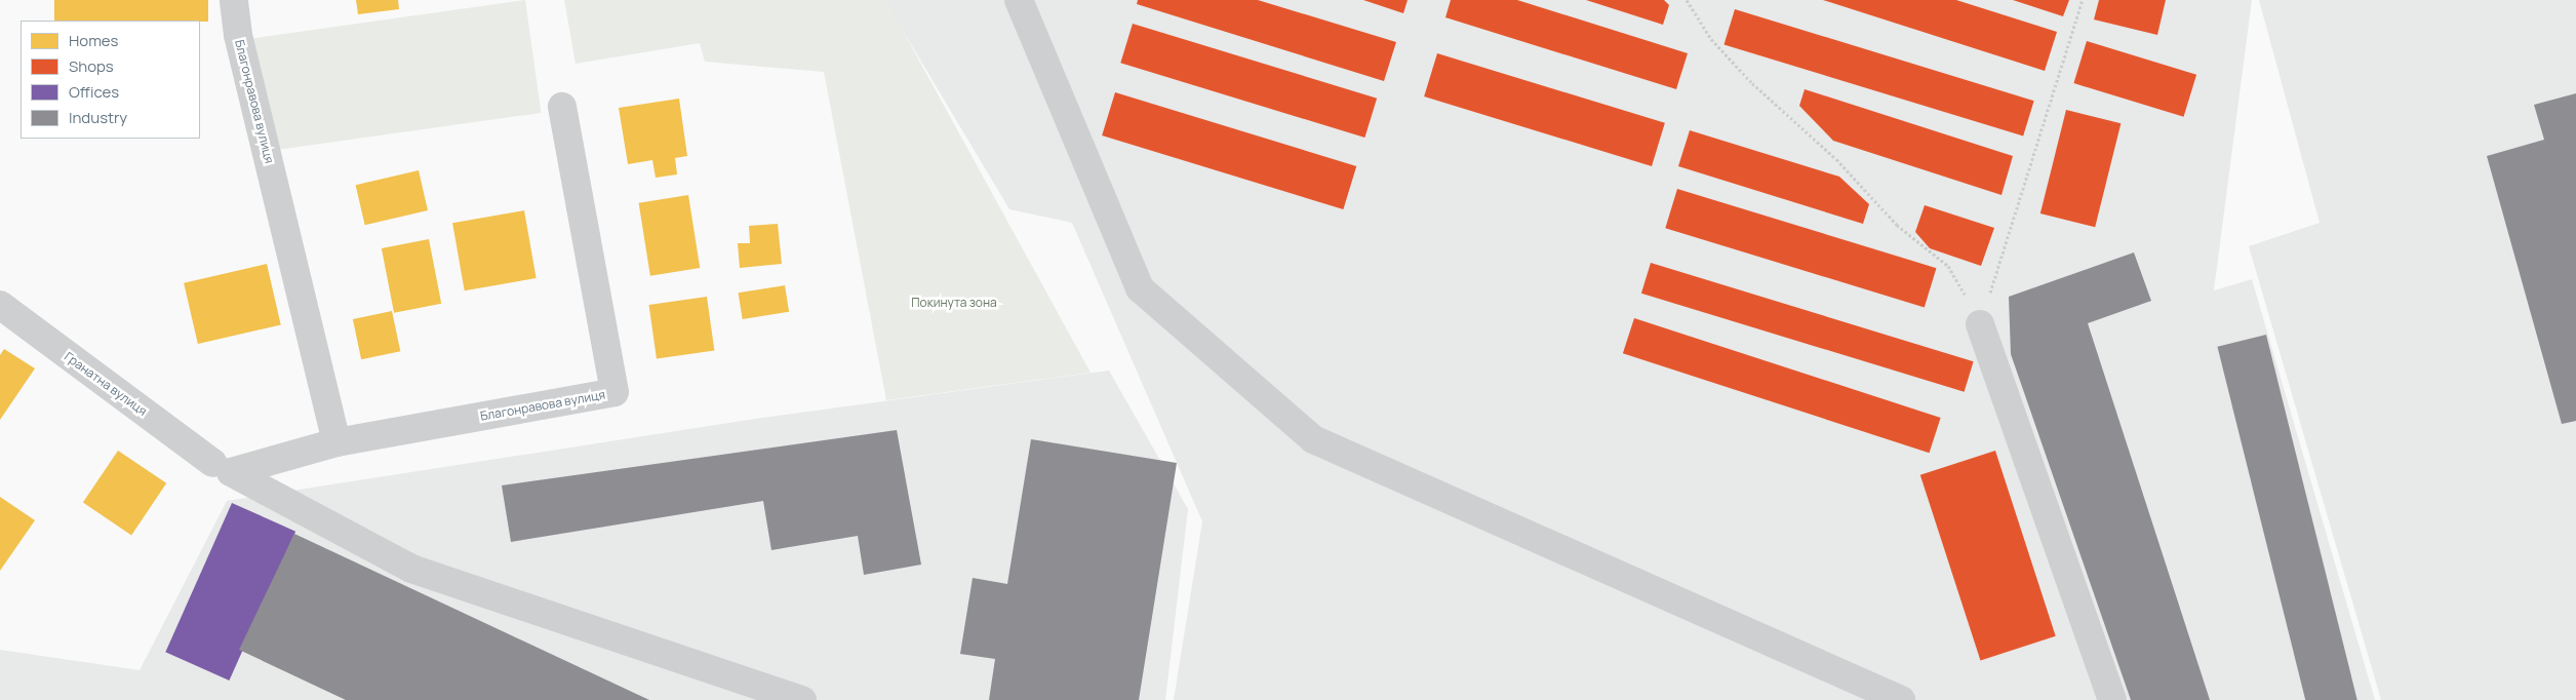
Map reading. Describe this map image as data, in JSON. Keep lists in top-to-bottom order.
{
  "streets": {
    "street": ["Благонравова вулиця", "Гранатна вулиця"]
  },
  "crossings": [
    ["Благонравова вулиця", "Гранатна вулиця"]
  ],
  "parks": ["Покинута зона"],
  "legend": [
    "Homes",
    "Shops",
    "Offices",
    "Industry"
  ]
}
